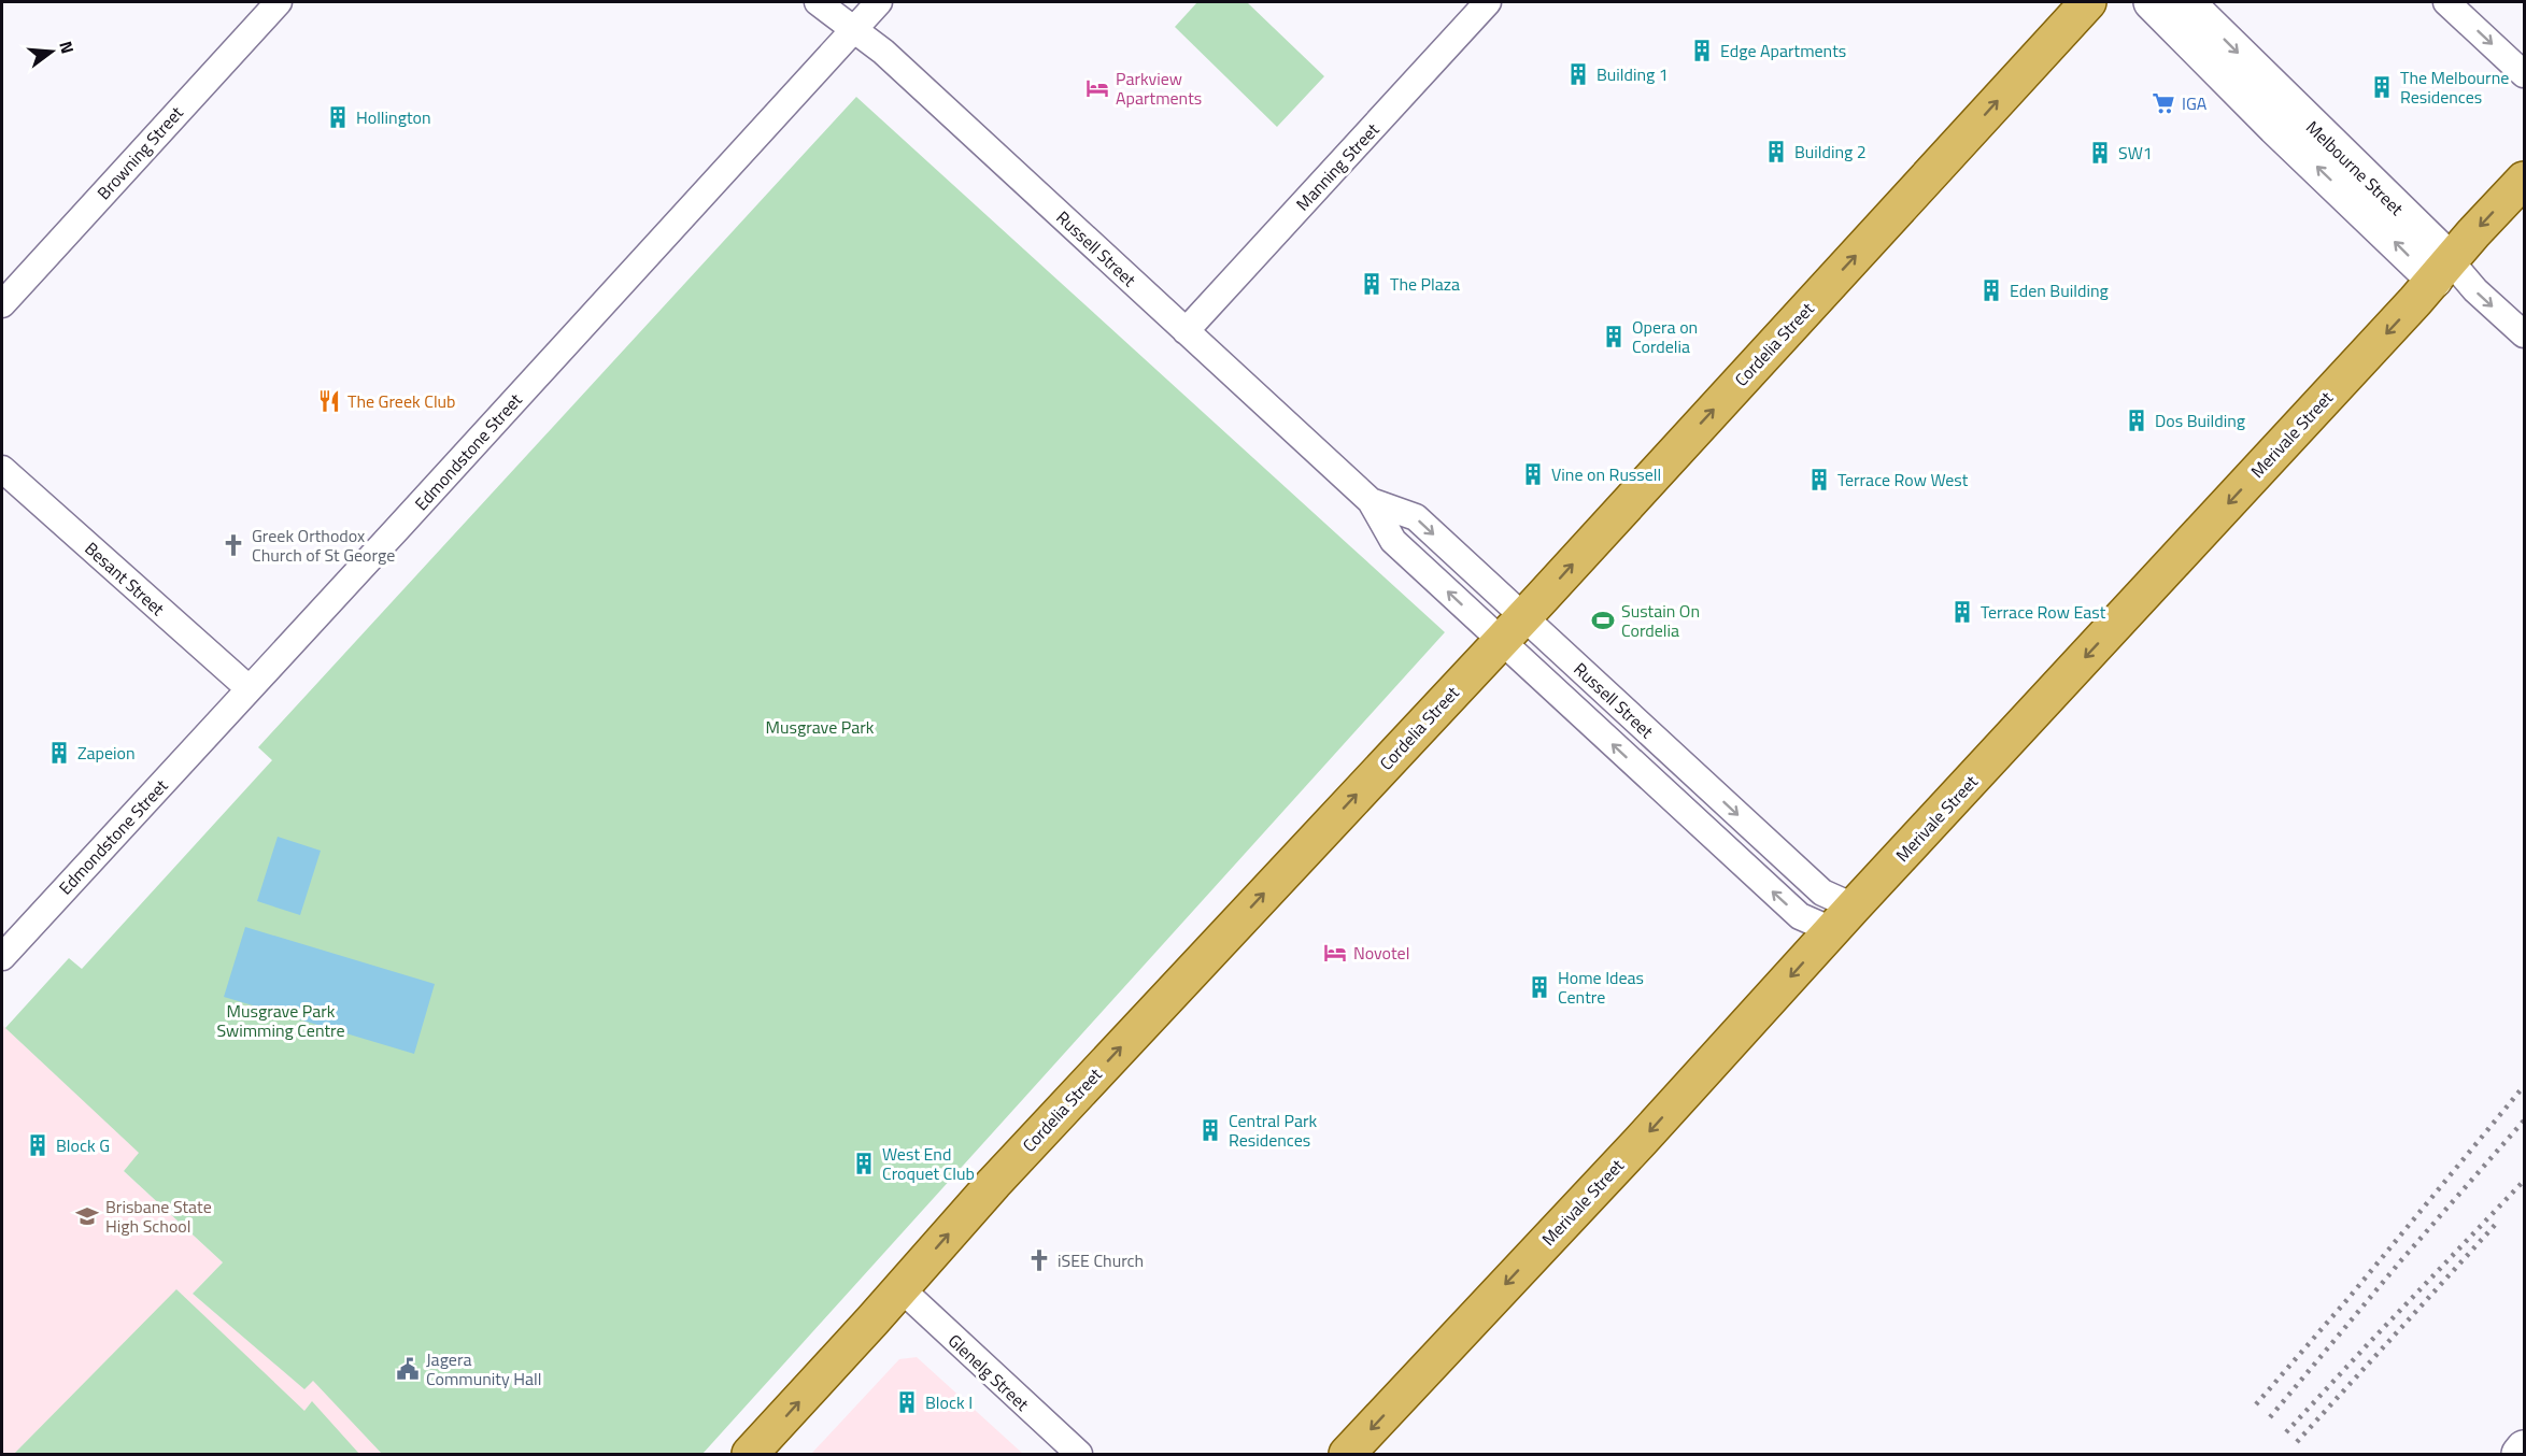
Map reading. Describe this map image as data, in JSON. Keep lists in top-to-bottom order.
{
  "streets": {
    "main road": ["Melbourne Street", "Cordelia Street", "Merivale Street"],
    "street": [
      "Browning Street",
      "Manning Street",
      "Russell Street",
      "Edmondstone Street",
      "Besant Street",
      "Glenelg Street"
    ]
  },
  "crossings": [
    ["Manning Street", "Russell Street"],
    ["Melbourne Street", "Merivale Street"],
    ["Russell Street", "Cordelia Street"],
    ["Russell Street", "Merivale Street"],
    ["Russell Street", "Edmondstone Street"],
    ["Cordelia Street", "Glenelg Street"],
    ["Edmondstone Street", "Besant Street"]
  ],
  "one_way": ["Cordelia Street", "Merivale Street"],
  "parks": ["Musgrave Park", "Musgrave Park Swimming Centre"],
  "places": {
    "building": [
      "Edge Apartments",
      "Building 1",
      "The Melbourne Residences",
      "Hollington",
      "Building 2",
      "SW1",
      "The Plaza",
      "Eden Building",
      "Opera on Cordelia",
      "Dos Building",
      "Vine on Russell",
      "Terrace Row West",
      "Terrace Row East",
      "Zapeion",
      "Home Ideas Centre",
      "Central Park Residences",
      "Block G",
      "West End Croquet Club",
      "Block I"
    ],
    "hotel": ["Parkview Apartments", "Novotel"],
    "supermarket": ["IGA"],
    "restaurant": ["The Greek Club"],
    "church": ["Greek Orthodox Church of St George", "iSEE Church"],
    "sports": ["Sustain On Cordelia"],
    "school or university": ["Brisbane State High School"],
    "public building": ["Jagera Community Hall"]
  },
  "north": "right"
}
